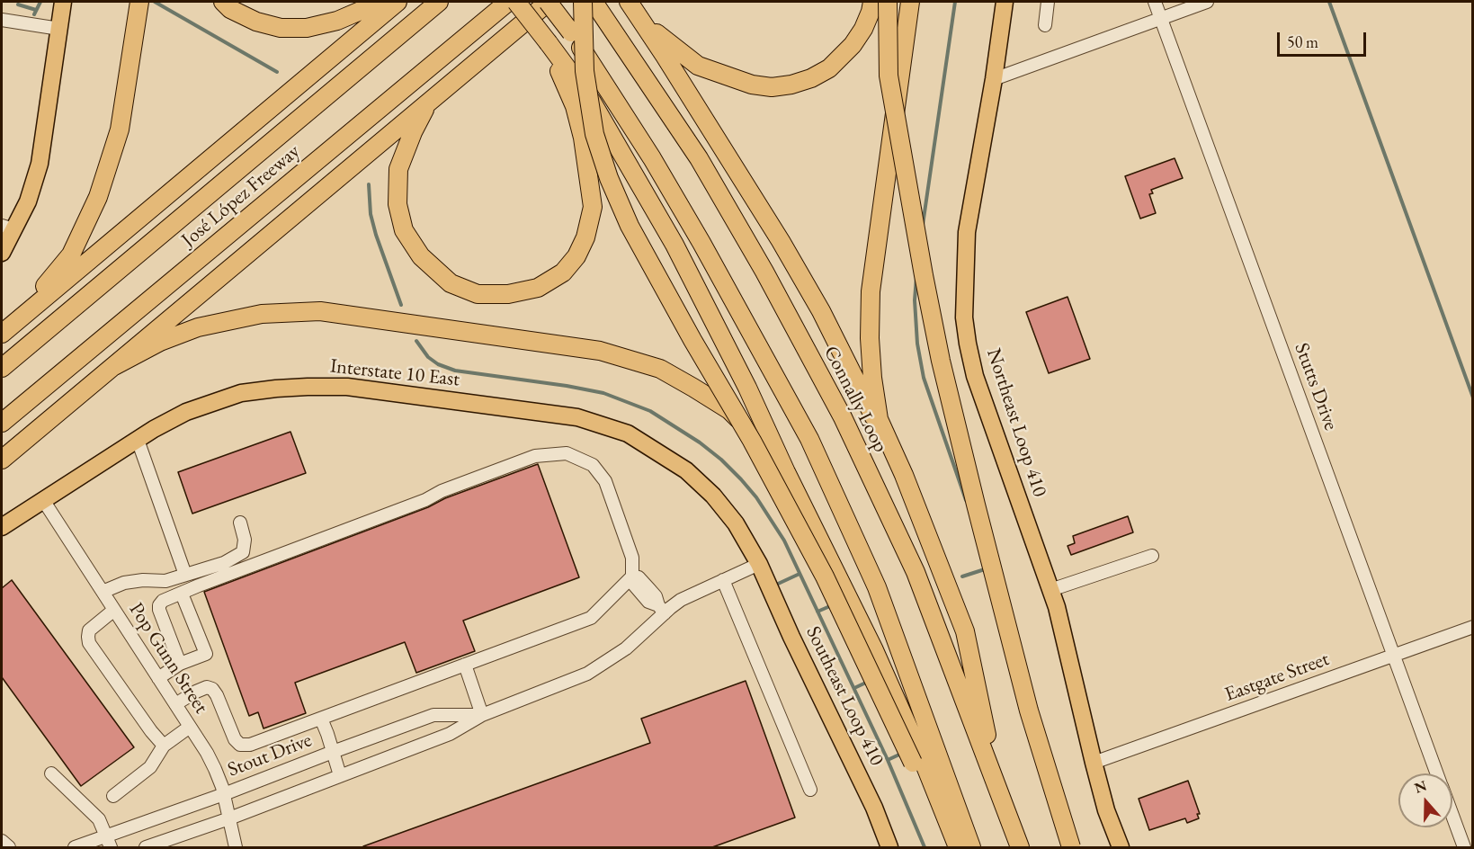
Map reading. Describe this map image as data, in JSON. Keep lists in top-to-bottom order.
{
  "streets": {
    "highway": ["José López Freeway", "Connally Loop"],
    "main road": ["Interstate 10 East", "Northeast Loop 410", "Southeast Loop 410"],
    "street": [
      "Stutts Drive",
      "Pop Gunn Street",
      "Eastgate Street",
      "Stout Drive"
    ]
  },
  "crossings": [
    ["Interstate 10 East", "Pop Gunn Street"],
    ["Interstate 10 East", "Southeast Loop 410"],
    ["Interstate 10 East", "Stout Drive"],
    ["Stutts Drive", "Eastgate Street"],
    ["Northeast Loop 410", "Eastgate Street"],
    ["Pop Gunn Street", "Stout Drive"],
    ["Southeast Loop 410", "Stout Drive"]
  ],
  "scale_bar": "50 m",
  "north": "top"
}
